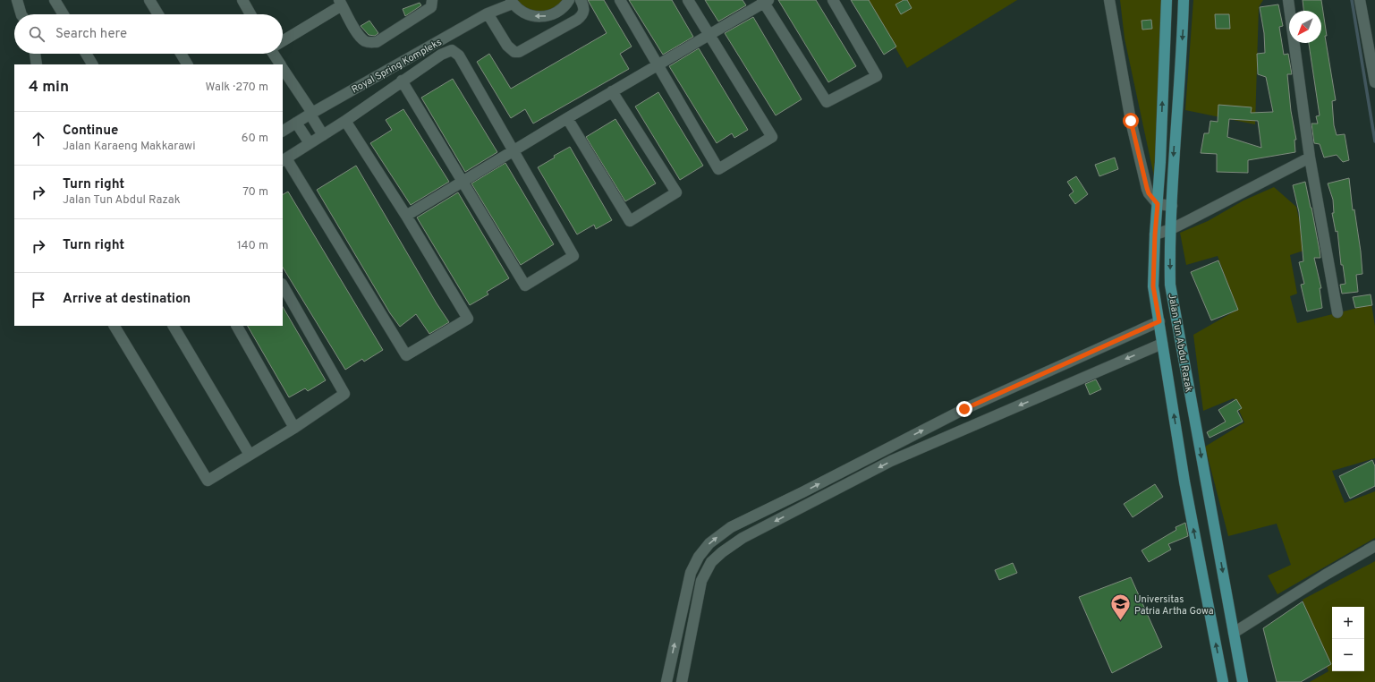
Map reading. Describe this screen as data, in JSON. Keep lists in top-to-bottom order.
{
  "streets": {
    "main road": ["Jalan Tun Abdul Razak"],
    "street": ["Royal Spring Kompleks"]
  },
  "places": {
    "school or university": ["Universitas Patria Artha Gowa"]
  },
  "north": "bottom left",
  "page": {
    "search": "Search here",
    "heading": ["4 min", "Walk · 270 m"],
    "list": [
      ["Continue", "Jalan Karaeng Makkarawi", "60 m"],
      ["Turn right", "Jalan Tun Abdul Razak", "70 m"],
      ["Turn right", "140 m"],
      "Arrive at destination"
    ],
    "map_buttons": ["+", "−"]
  }
}
